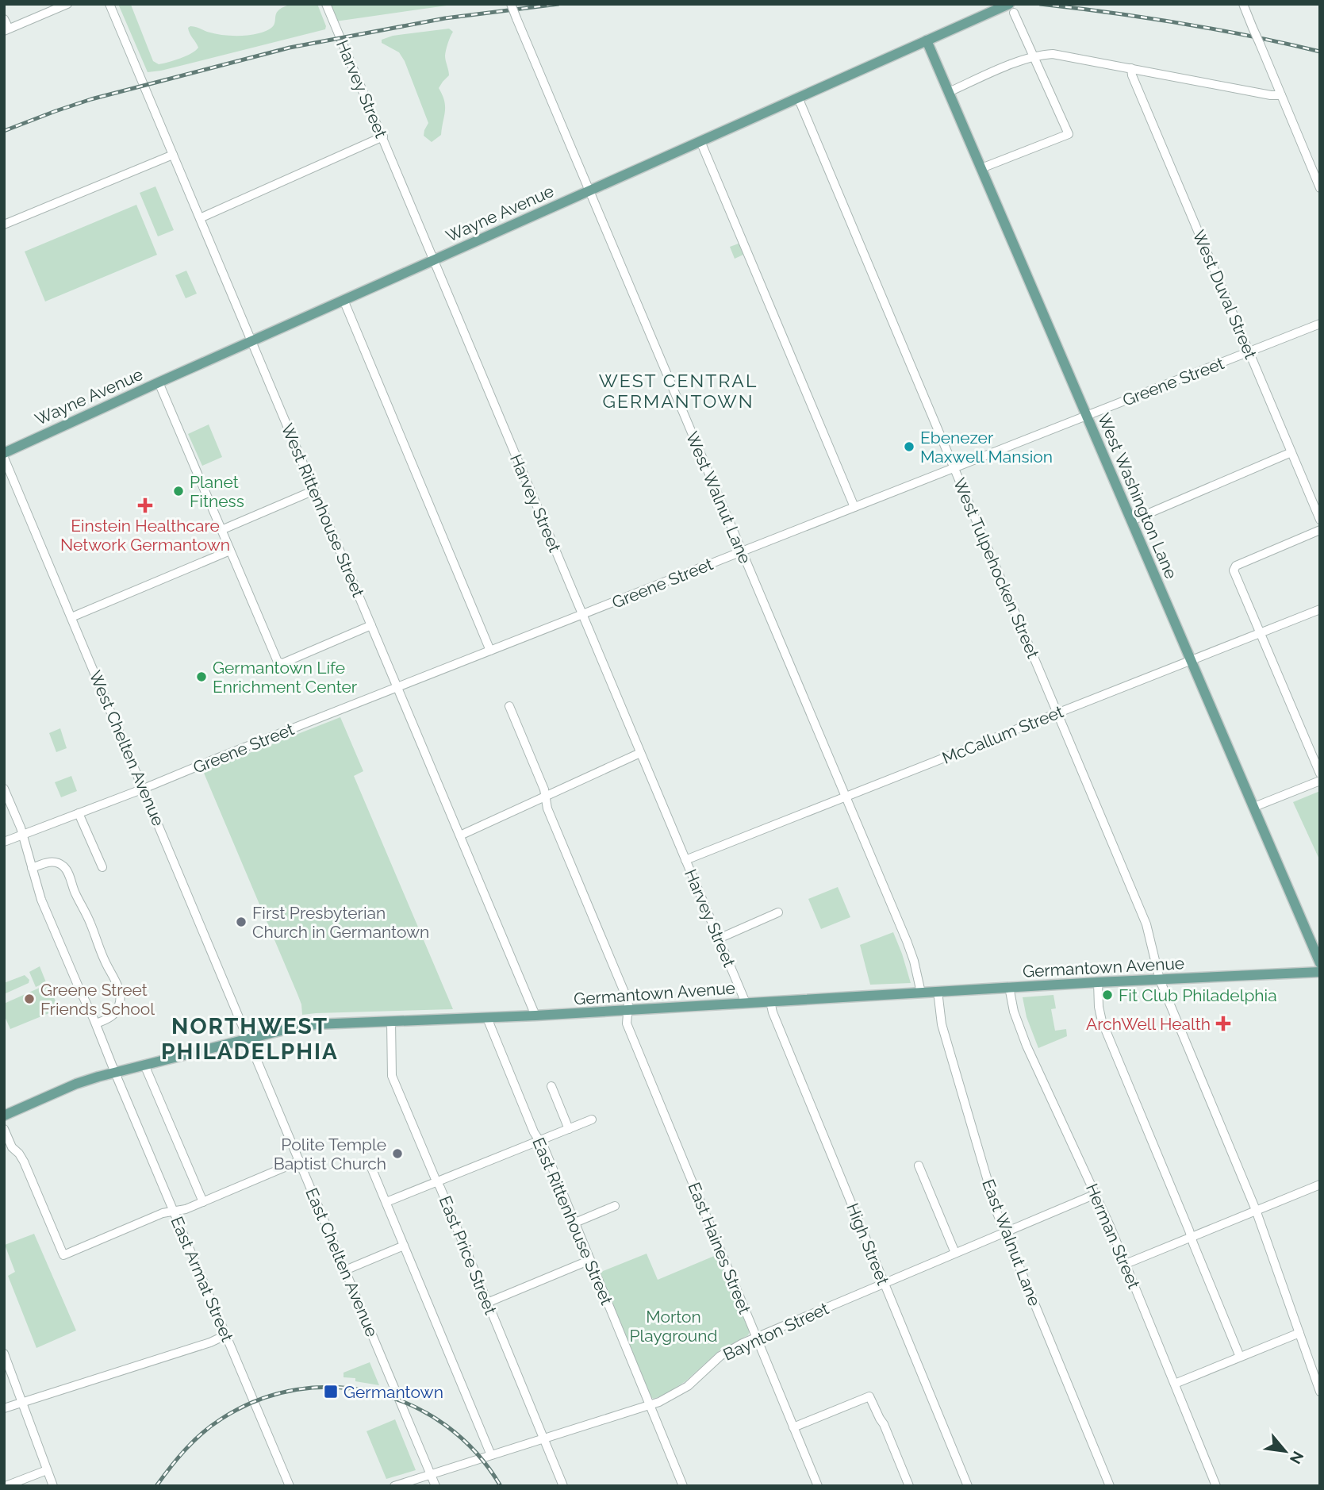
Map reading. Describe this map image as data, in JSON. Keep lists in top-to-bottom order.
{
  "streets": {
    "main road": ["Wayne Avenue", "West Washington Lane", "Germantown Avenue"],
    "street": [
      "Harvey Street",
      "West Duval Street",
      "Greene Street",
      "West Walnut Lane",
      "West Rittenhouse Street",
      "West Tulpehocken Street",
      "McCallum Street",
      "West Chelten Avenue",
      "East Rittenhouse Street",
      "Herman Street",
      "East Walnut Lane",
      "High Street",
      "East Haines Street",
      "East Price Street",
      "East Chelten Avenue",
      "East Armat Street",
      "Baynton Street"
    ]
  },
  "crossings": [
    ["Harvey Street", "Wayne Avenue"],
    ["Harvey Street", "Greene Street"],
    ["Harvey Street", "McCallum Street"],
    ["Harvey Street", "Germantown Avenue"],
    ["Wayne Avenue", "West Washington Lane"],
    ["Wayne Avenue", "West Walnut Lane"],
    ["Wayne Avenue", "West Rittenhouse Street"],
    ["Wayne Avenue", "West Tulpehocken Street"],
    ["West Duval Street", "Greene Street"],
    ["Greene Street", "West Washington Lane"],
    ["Greene Street", "West Walnut Lane"],
    ["Greene Street", "West Rittenhouse Street"],
    ["Greene Street", "West Tulpehocken Street"],
    ["Greene Street", "West Chelten Avenue"],
    ["Greene Street", "East Armat Street"],
    ["West Washington Lane", "McCallum Street"],
    ["West Walnut Lane", "McCallum Street"],
    ["West Walnut Lane", "Germantown Avenue"],
    ["West Rittenhouse Street", "Germantown Avenue"],
    ["West Tulpehocken Street", "McCallum Street"],
    ["West Tulpehocken Street", "Germantown Avenue"],
    ["West Chelten Avenue", "Germantown Avenue"],
    ["West Chelten Avenue", "East Chelten Avenue"],
    ["Germantown Avenue", "East Rittenhouse Street"],
    ["Germantown Avenue", "Herman Street"],
    ["Germantown Avenue", "East Walnut Lane"],
    ["Germantown Avenue", "High Street"],
    ["Germantown Avenue", "East Haines Street"],
    ["Germantown Avenue", "East Price Street"],
    ["Germantown Avenue", "East Chelten Avenue"],
    ["Germantown Avenue", "East Armat Street"],
    ["East Rittenhouse Street", "Baynton Street"],
    ["Herman Street", "Baynton Street"],
    ["East Walnut Lane", "Baynton Street"],
    ["High Street", "Baynton Street"],
    ["East Haines Street", "Baynton Street"],
    ["East Price Street", "Baynton Street"],
    ["East Chelten Avenue", "Baynton Street"]
  ],
  "districts": ["WEST CENTRAL GERMANTOWN", "NORTHWEST PHILADELPHIA"],
  "parks": ["Morton Playground"],
  "places": {
    "other": [
      "Ebenezer Maxwell Mansion",
      "Planet Fitness",
      "Germantown Life Enrichment Center",
      "First Presbyterian Church in Germantown",
      "Fit Club Philadelphia",
      "Greene Street Friends School",
      "Polite Temple Baptist Church"
    ],
    "health": ["Einstein Healthcare Network Germantown", "ArchWell Health"],
    "transit": ["Germantown"]
  },
  "north": "bottom right"
}
